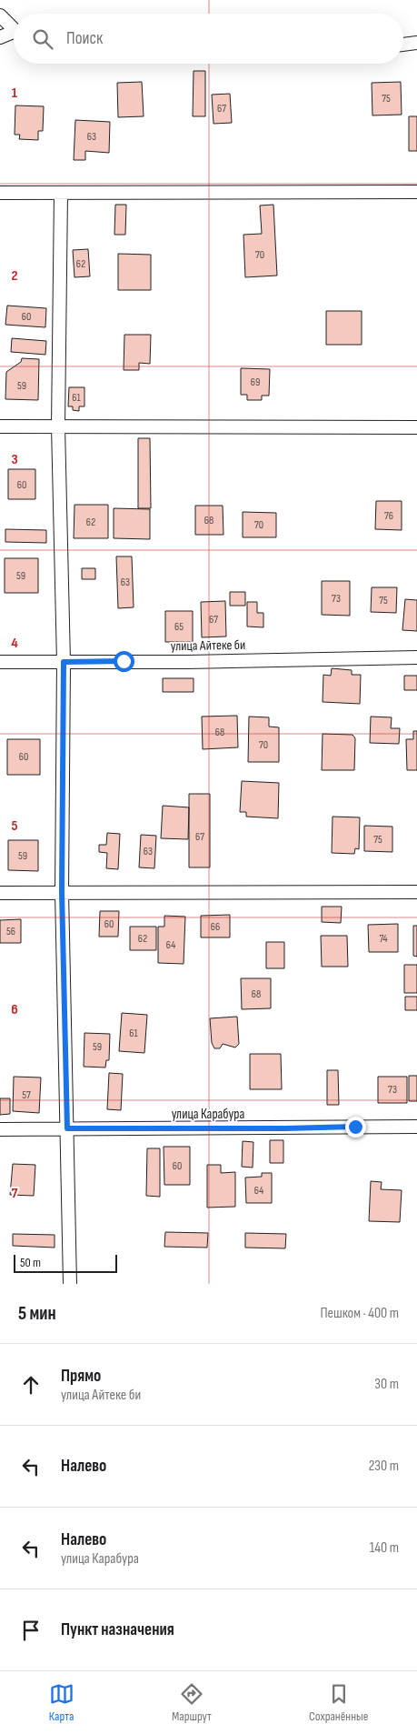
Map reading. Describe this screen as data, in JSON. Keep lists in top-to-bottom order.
{
  "streets": {
    "street": ["улица Айтеке би", "улица Карабура"]
  },
  "house_numbers": [
    "75",
    "67",
    "63",
    "70",
    "62",
    "60",
    "69",
    "59",
    "61",
    "60",
    "76",
    "68",
    "62",
    "70",
    "59",
    "63",
    "73",
    "75",
    "67",
    "65",
    "68",
    "70",
    "60",
    "67",
    "75",
    "63",
    "59",
    "60",
    "66",
    "56",
    "62",
    "74",
    "64",
    "68",
    "61",
    "59",
    "73",
    "57",
    "60",
    "64"
  ],
  "scale_bar": "50 m",
  "page": {
    "search": "Поиск",
    "scale": "50 m",
    "heading": ["5 мин", "Пешком · 400 m"],
    "list": [
      ["Прямо", "улица Айтеке би", "30 m"],
      ["Налево", "230 m"],
      ["Налево", "улица Карабура", "140 m"],
      "Пункт назначения"
    ],
    "nav": ["Карта", "Маршрут", "Сохранённые"]
  },
  "grid": {
    "rows": [
      "1",
      "2",
      "3",
      "4",
      "5",
      "6",
      "7"
    ]
  }
}
